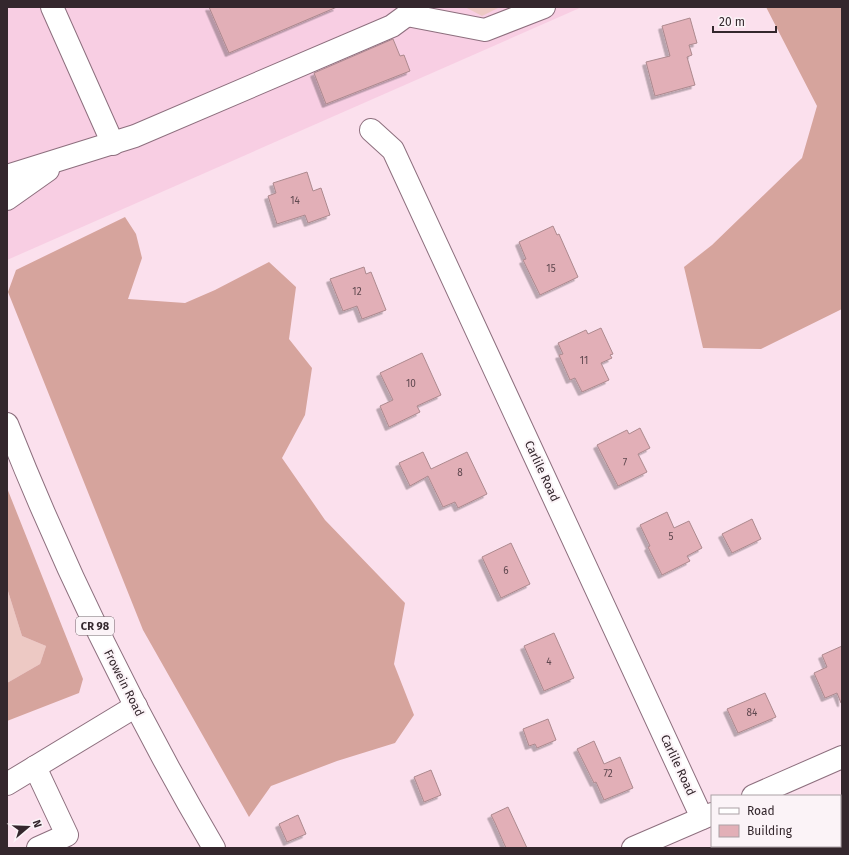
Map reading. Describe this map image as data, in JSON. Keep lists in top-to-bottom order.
{
  "streets": {
    "street": ["Carlile Road", "CR 98", "Frowein Road"]
  },
  "house_numbers": [
    "14",
    "15",
    "12",
    "11",
    "10",
    "7",
    "8",
    "5",
    "6",
    "4",
    "84",
    "72"
  ],
  "legend": ["Road", "Building"],
  "scale_bar": "20 m",
  "north": "right"
}
